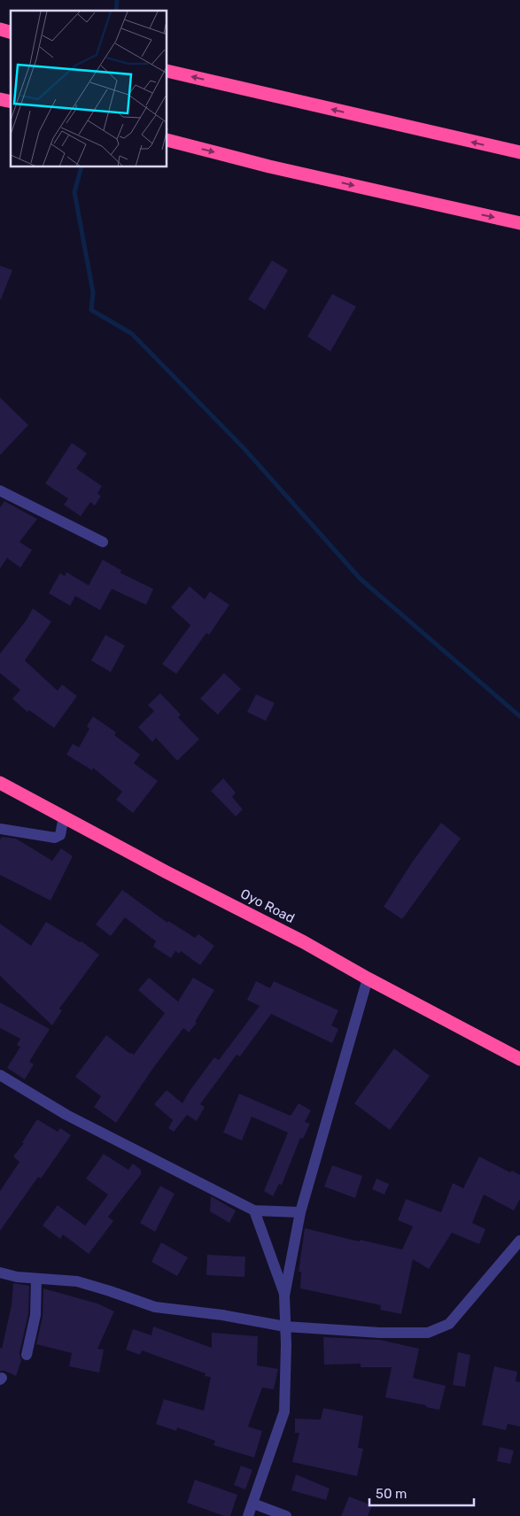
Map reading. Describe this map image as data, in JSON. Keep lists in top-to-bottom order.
{
  "streets": {
    "highway": ["Oyo Road"]
  },
  "scale_bar": "50 m"
}
